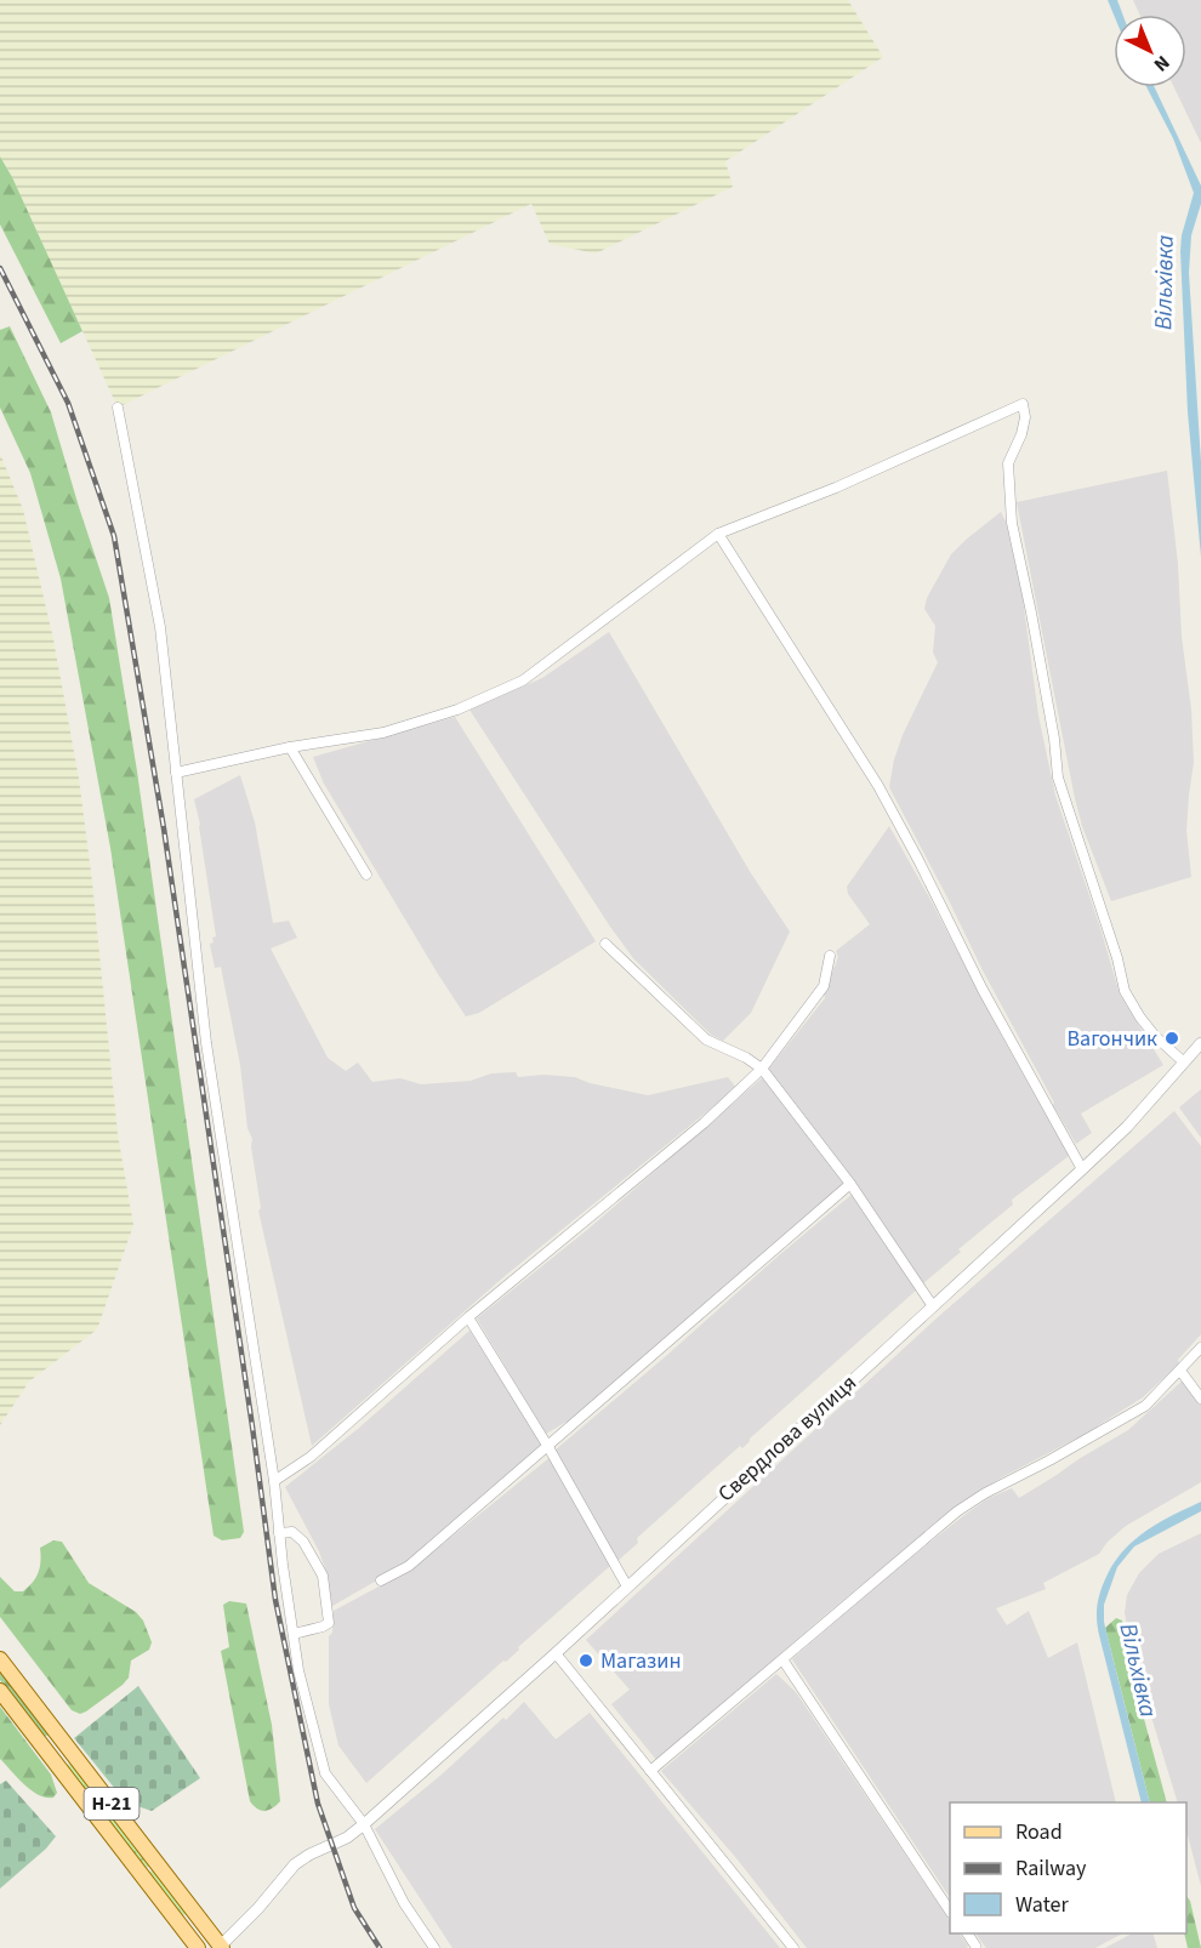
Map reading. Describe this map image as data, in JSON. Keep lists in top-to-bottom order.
{
  "streets": {
    "main road": ["Н-21"],
    "street": ["Свердлова вулиця"]
  },
  "crossings": [
    ["Свердлова вулиця", "Н-21"]
  ],
  "water": ["Вільхівка"],
  "places": ["Вагончик", "Mагазин"],
  "legend": ["Road", "Railway", "Water"],
  "north": "bottom right"
}
